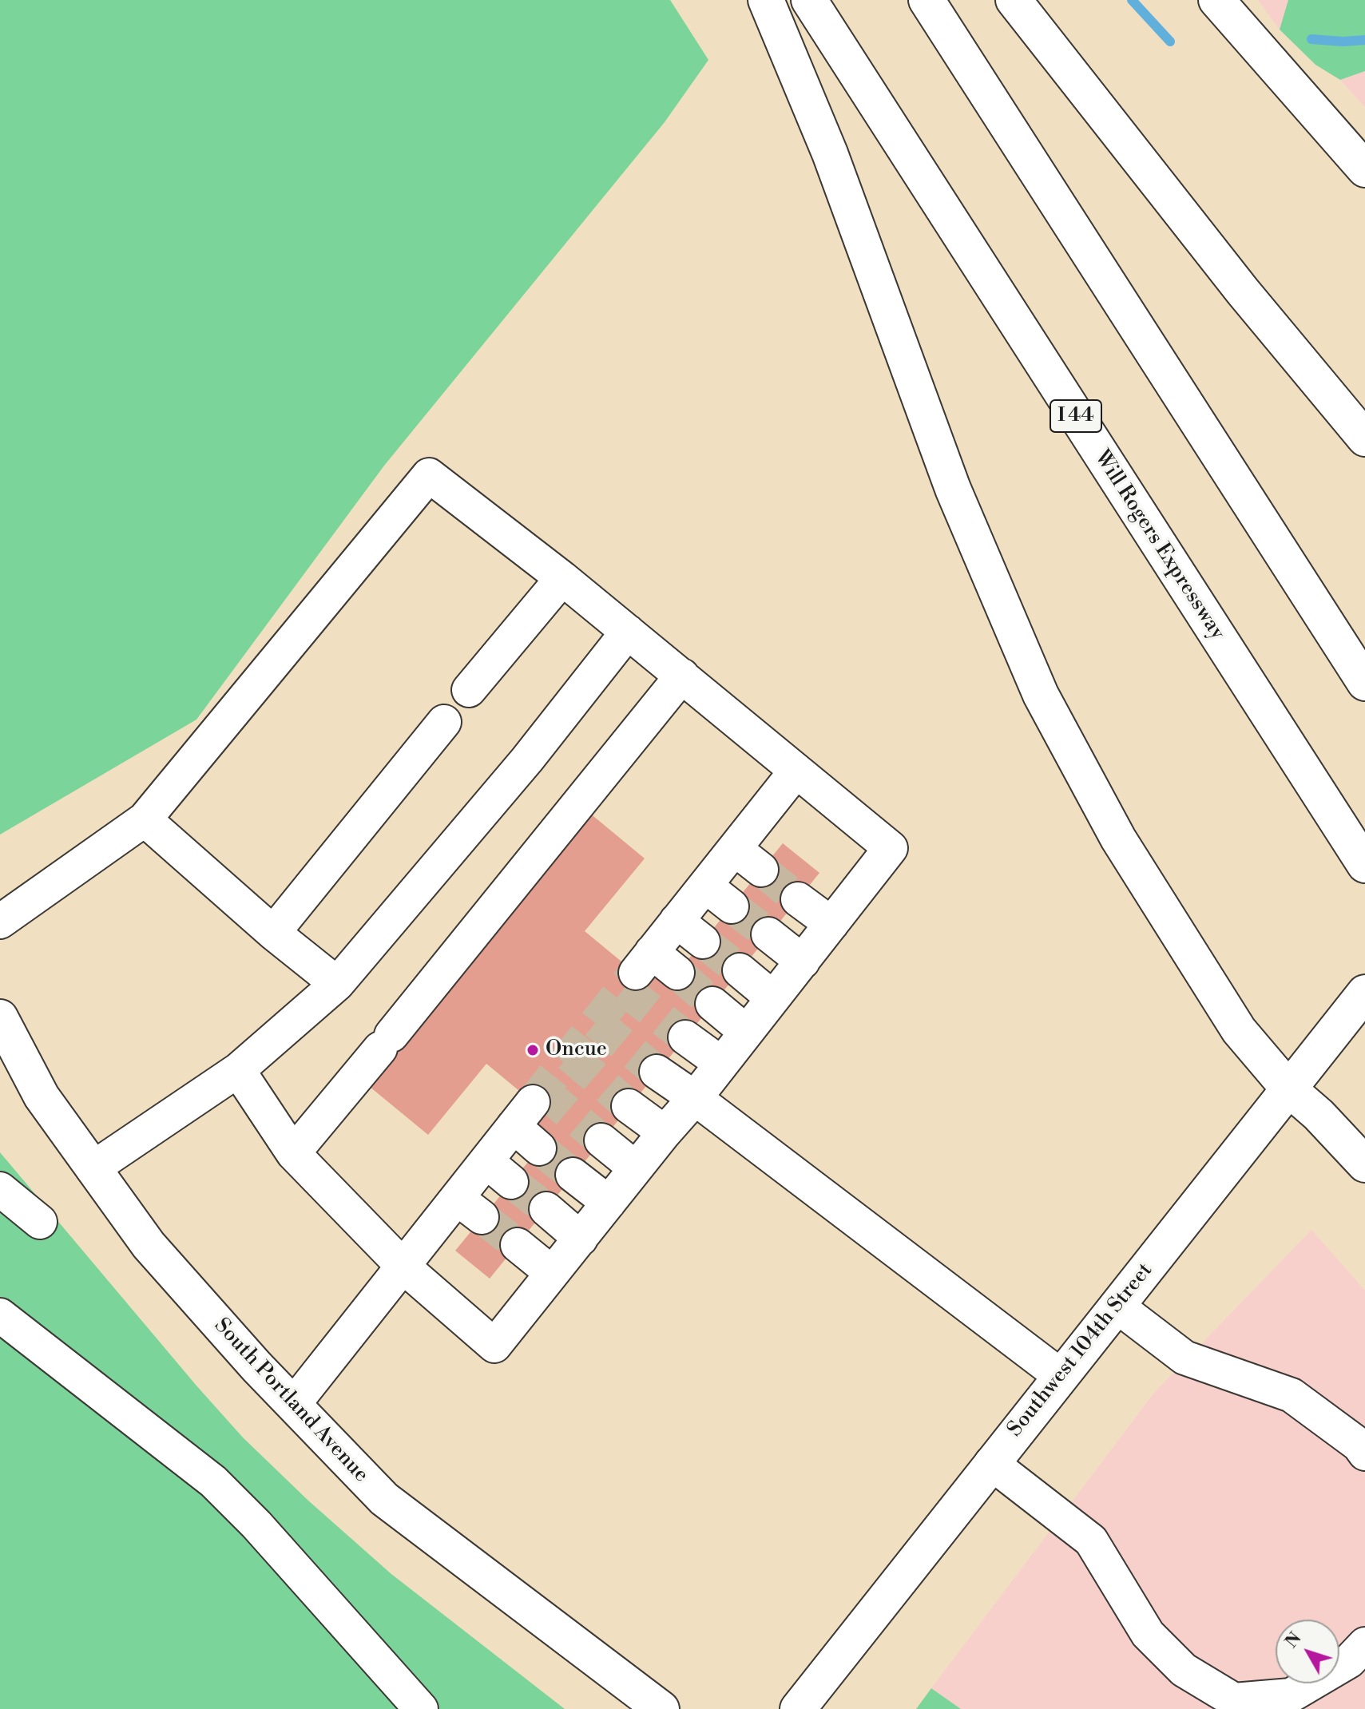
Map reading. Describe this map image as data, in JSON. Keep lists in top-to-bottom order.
{
  "streets": {
    "main road": [
      "I 44",
      "Will Rogers Expressway",
      "Southwest 104th Street",
      "South Portland Avenue"
    ]
  },
  "places": ["Oncue"],
  "north": "top left"
}
